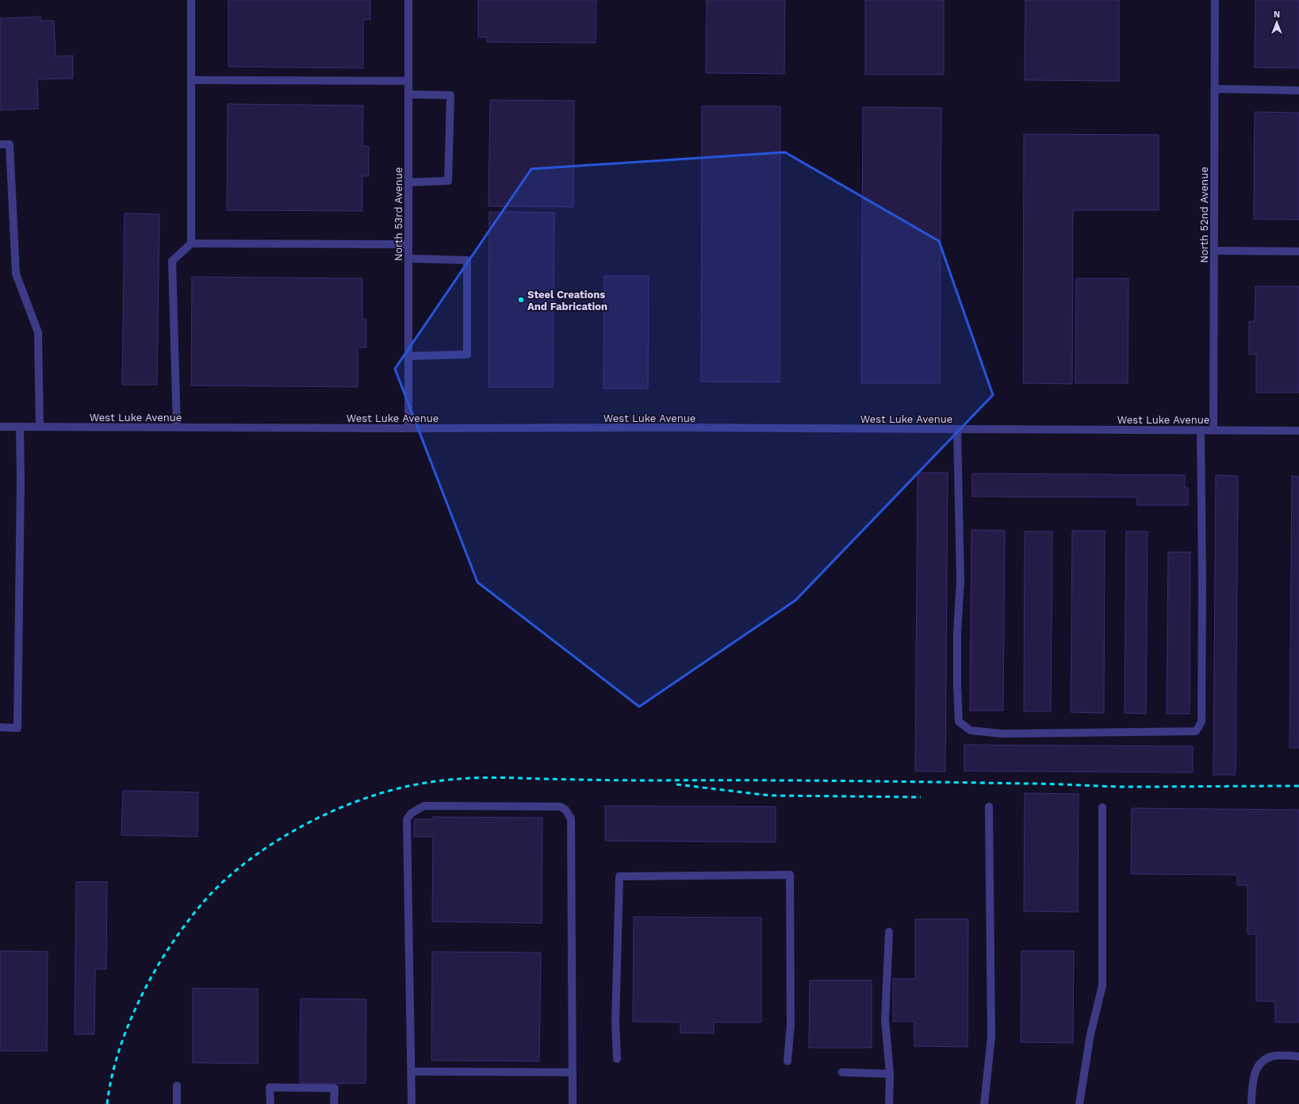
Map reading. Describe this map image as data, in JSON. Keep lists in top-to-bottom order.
{
  "streets": {
    "street": ["North 53rd Avenue", "North 52nd Avenue", "West Luke Avenue"]
  },
  "crossings": [
    ["North 53rd Avenue", "West Luke Avenue"],
    ["North 52nd Avenue", "West Luke Avenue"]
  ],
  "places": ["Steel Creations And Fabrication"],
  "north": "top"
}
